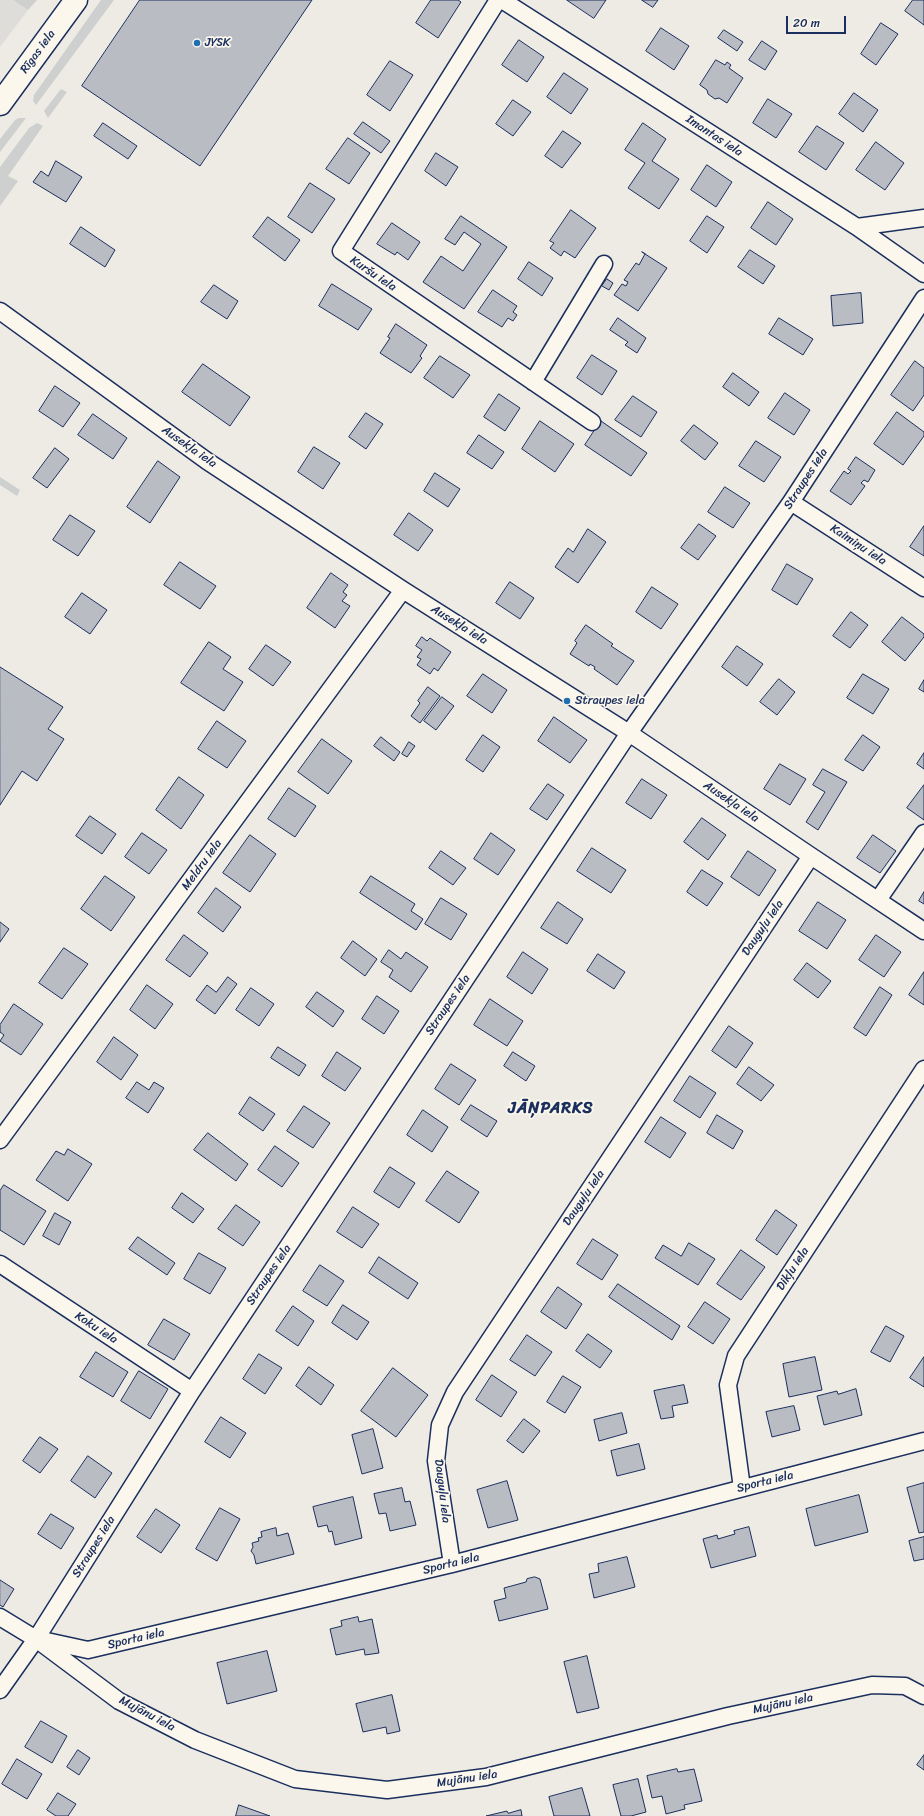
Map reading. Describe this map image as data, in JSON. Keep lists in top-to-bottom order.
{
  "streets": {
    "main road": ["Rīgas iela"],
    "street": [
      "Imantas iela",
      "Kuršu iela",
      "Ausekļa iela",
      "Straupes iela",
      "Kaimiņu iela",
      "Meldru iela",
      "Dauguļu iela",
      "Dikļu iela",
      "Koku iela",
      "Sporta iela",
      "Mujānu iela"
    ]
  },
  "crossings": [
    ["Ausekļa iela", "Straupes iela"],
    ["Ausekļa iela", "Meldru iela"],
    ["Ausekļa iela", "Dauguļu iela"],
    ["Straupes iela", "Kaimiņu iela"],
    ["Straupes iela", "Koku iela"],
    ["Straupes iela", "Sporta iela"],
    ["Straupes iela", "Mujānu iela"],
    ["Dauguļu iela", "Sporta iela"],
    ["Dikļu iela", "Sporta iela"],
    ["Sporta iela", "Mujānu iela"]
  ],
  "districts": ["JĀŅPARKS"],
  "places": ["JYSK", "Straupes iela"],
  "scale_bar": "20 m"
}
